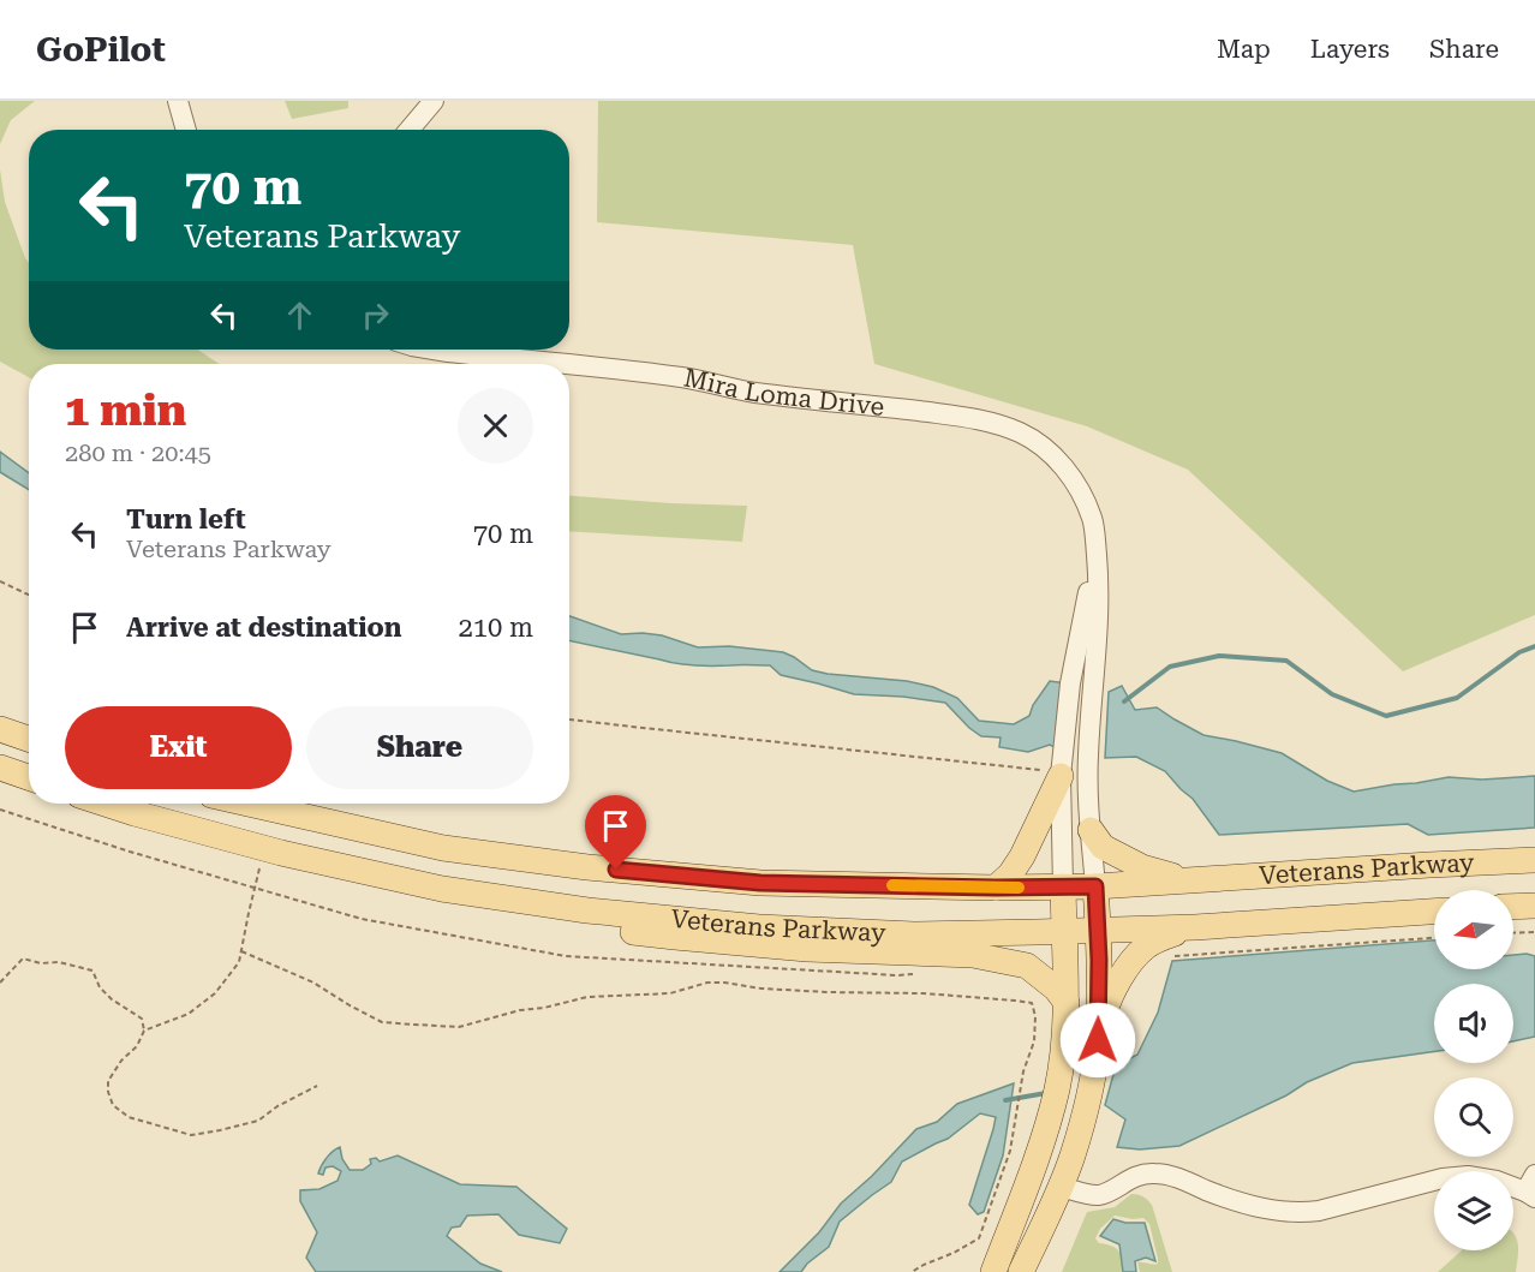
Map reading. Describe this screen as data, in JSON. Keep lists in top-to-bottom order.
{
  "streets": {
    "main road": ["Mira Loma Drive", "Veterans Parkway"]
  },
  "crossings": [
    ["Mira Loma Drive", "Veterans Parkway"]
  ],
  "north": "left",
  "page": {
    "header": "GoPilot",
    "nav": ["Map", "Layers", "Share"],
    "turn": ["70 m", "Veterans Parkway"],
    "heading": ["1 min", "280 m · 20:45"],
    "list": [
      {
        "name": "Turn left",
        "note": "Veterans Parkway",
        "value": "70 m"
      },
      {
        "name": "Arrive at destination",
        "value": "210 m"
      }
    ],
    "buttons": ["Exit", "Share"]
  }
}
